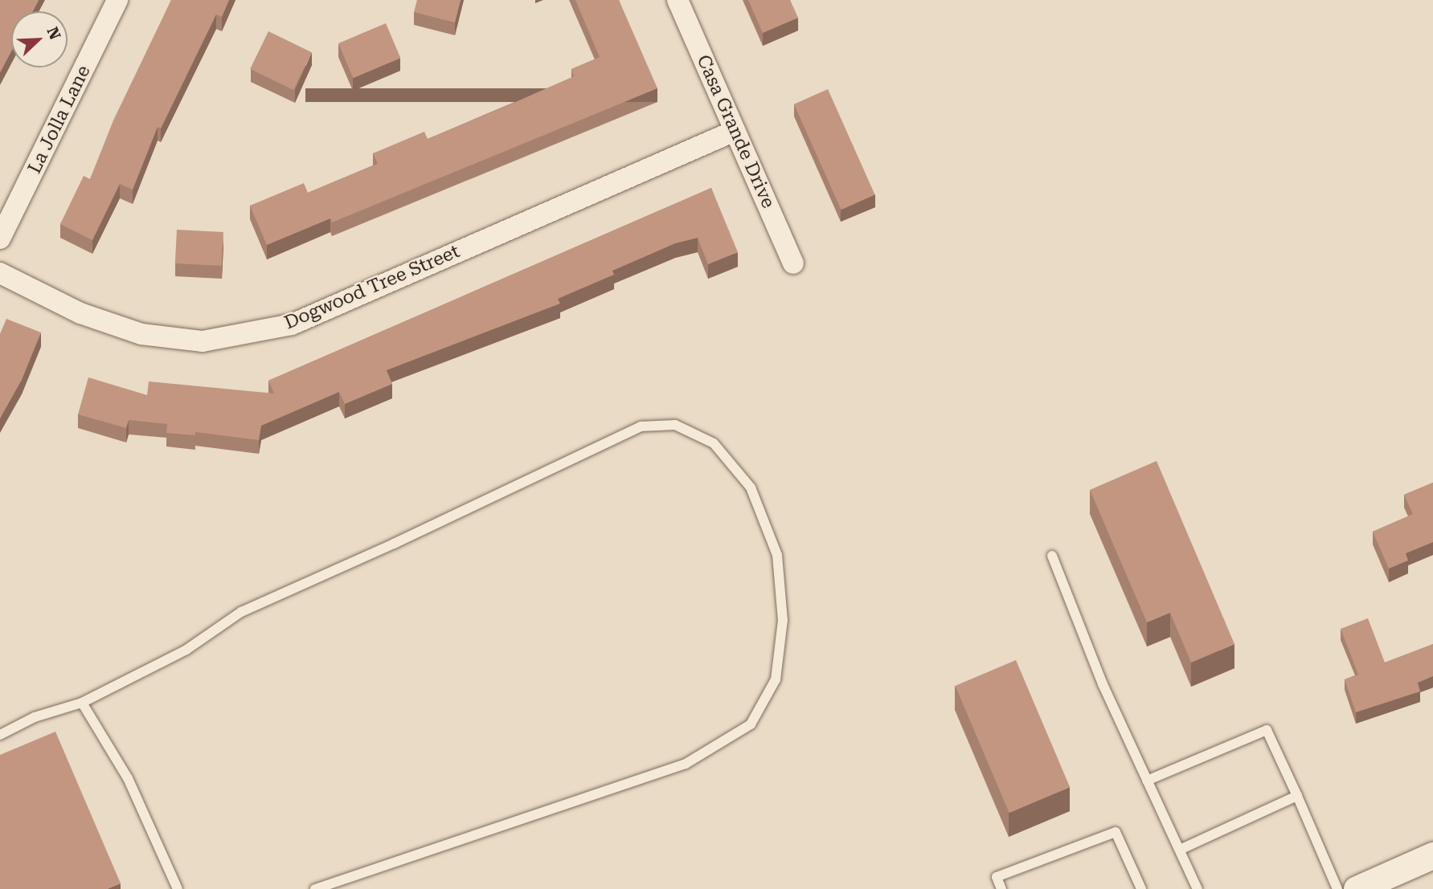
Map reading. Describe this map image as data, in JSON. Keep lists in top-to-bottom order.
{
  "streets": {
    "street": ["La Jolla Lane", "Casa Grande Drive", "Dogwood Tree Street"]
  },
  "crossings": [
    ["Casa Grande Drive", "Dogwood Tree Street"]
  ],
  "north": "top right"
}
